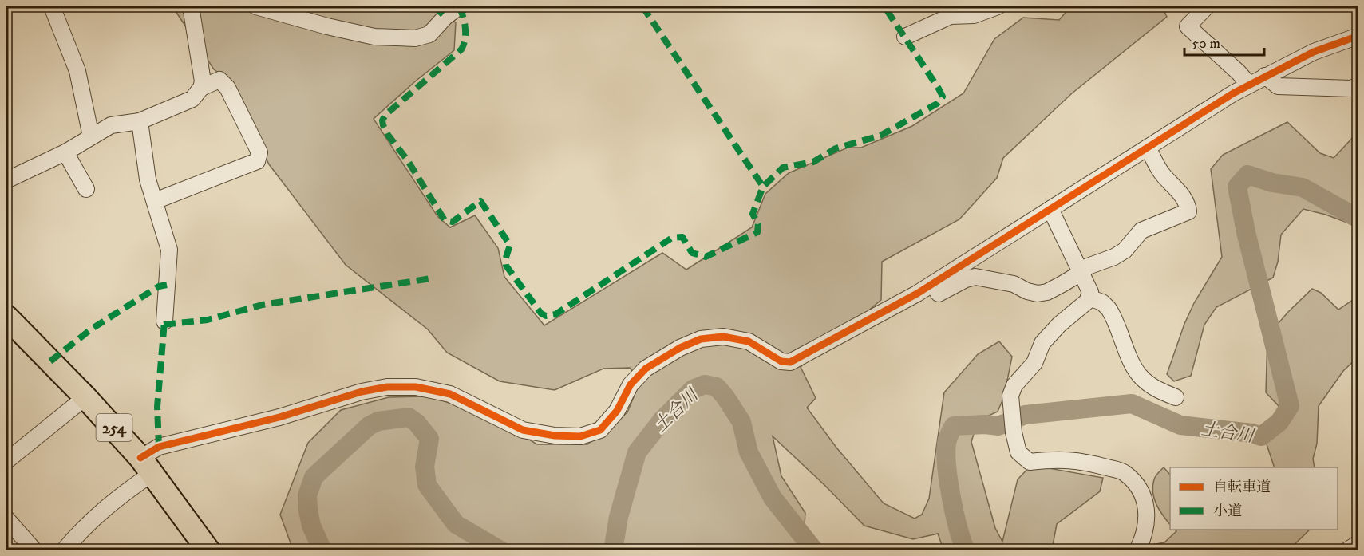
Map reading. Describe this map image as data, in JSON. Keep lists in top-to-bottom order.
{
  "streets": {
    "highway": ["254"]
  },
  "water": ["土合川"],
  "legend": ["自転車道", "小道"],
  "scale_bar": "50 m"
}
